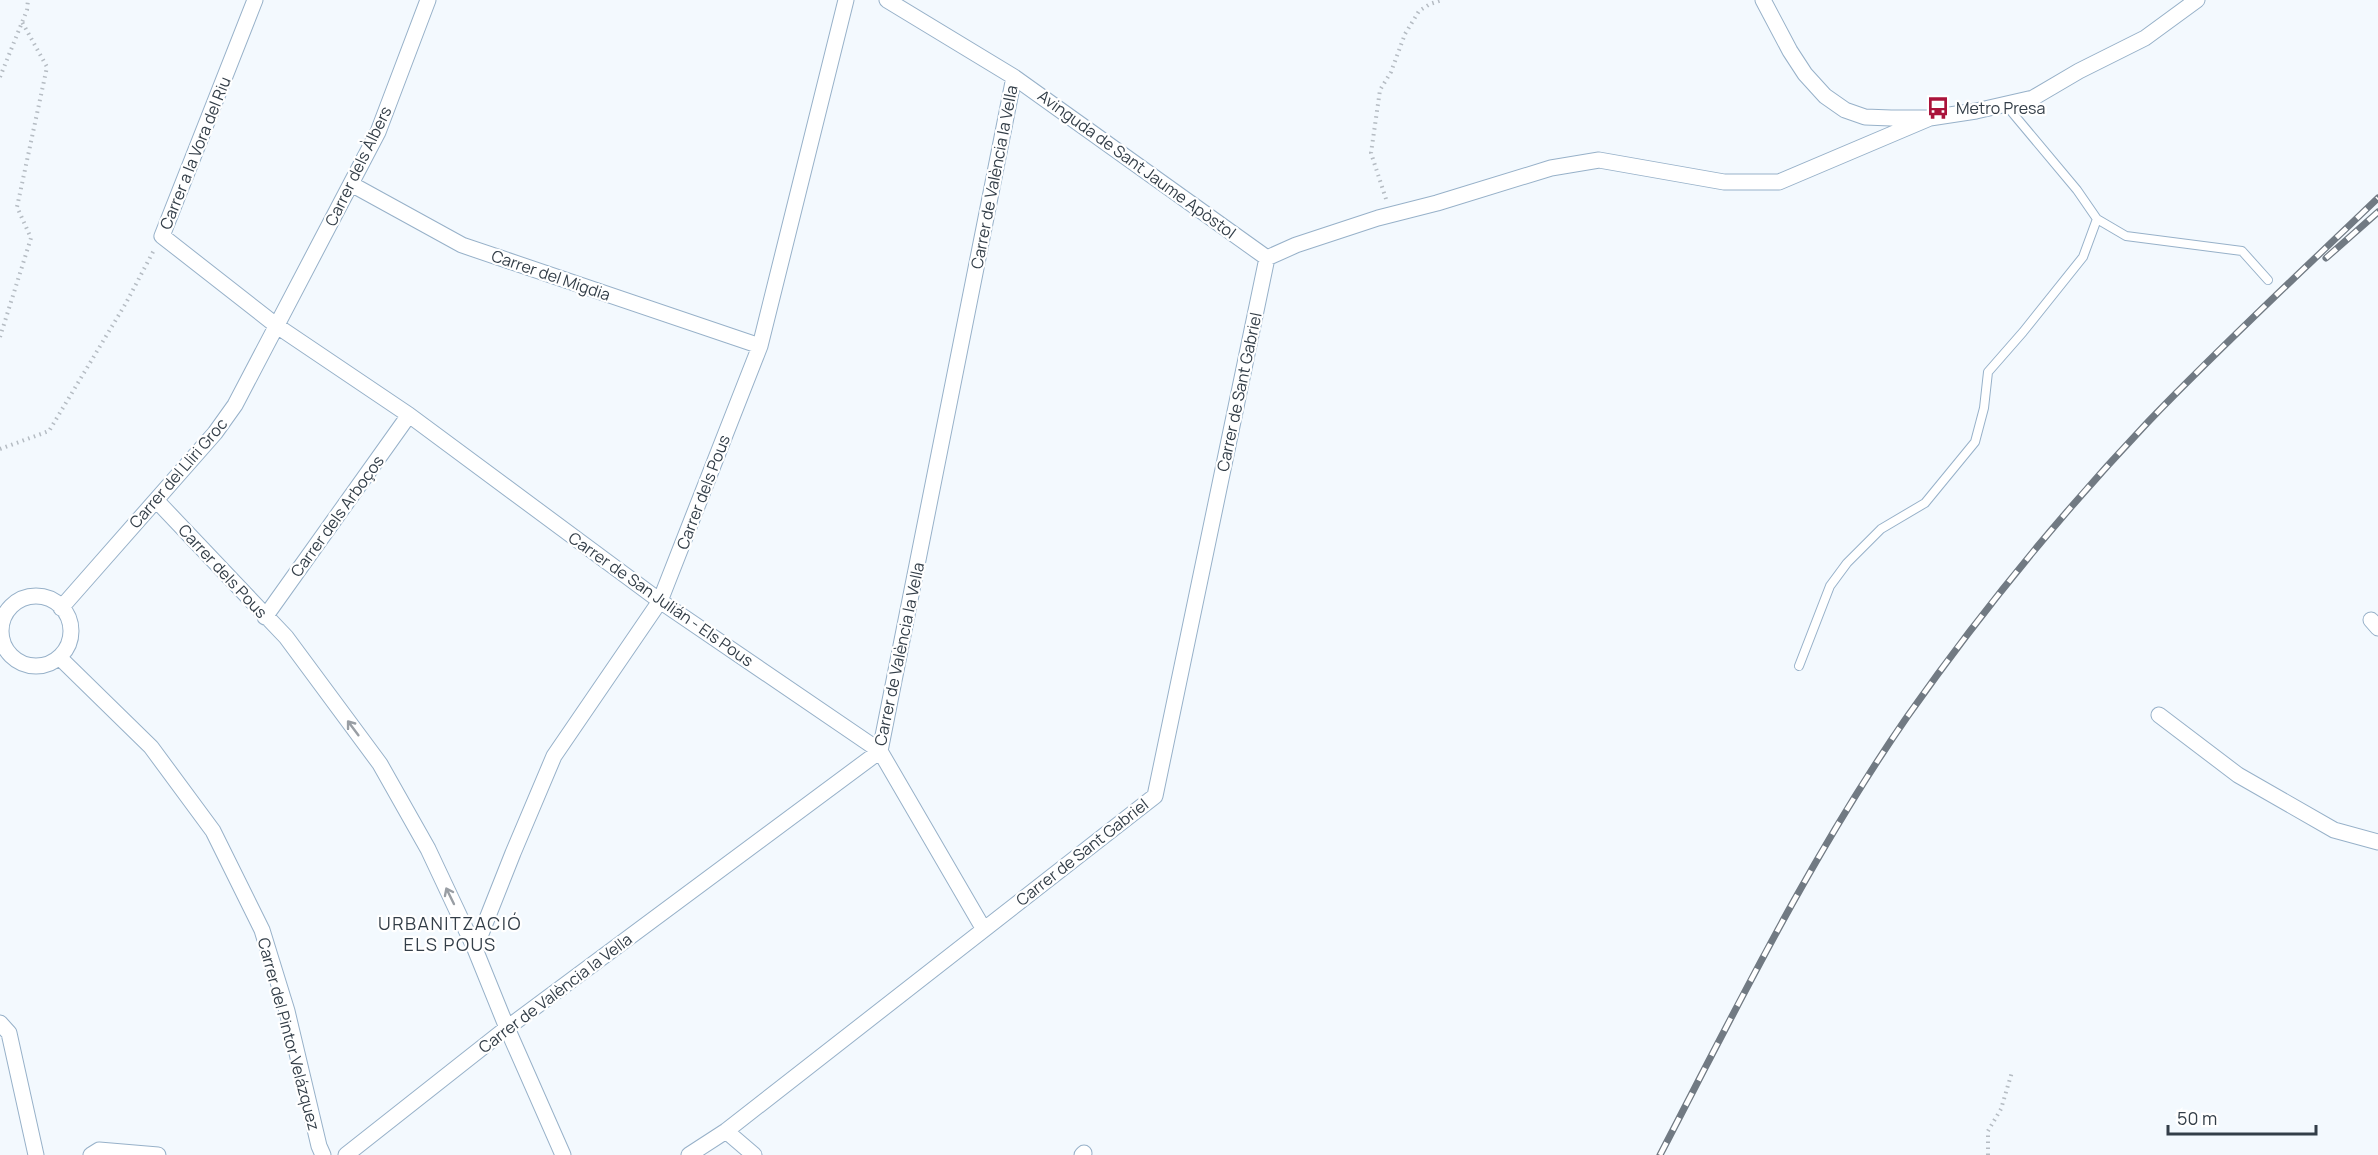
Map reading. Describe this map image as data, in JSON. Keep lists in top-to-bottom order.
{
  "streets": {
    "street": [
      "Carrer a la Vora del Riu",
      "Avinguda de Sant Jaume Apòstol",
      "Carrer dels Àlbers",
      "Carrer de València la Vella",
      "Carrer del Migdia",
      "Carrer de Sant Gabriel",
      "Carrer del Lliri Groc",
      "Carrer dels Pous",
      "Carrer dels Arboços",
      "Carrer de San Julián - Els Pous",
      "Carrer del Pintor Velázquez"
    ]
  },
  "crossings": [
    ["Carrer a la Vora del Riu", "Carrer dels Àlbers"],
    ["Carrer a la Vora del Riu", "Carrer del Lliri Groc"],
    ["Carrer a la Vora del Riu", "Carrer de San Julián - Els Pous"],
    ["Avinguda de Sant Jaume Apòstol", "Carrer de València la Vella"],
    ["Avinguda de Sant Jaume Apòstol", "Carrer de Sant Gabriel"],
    ["Carrer dels Àlbers", "Carrer del Migdia"],
    ["Carrer dels Àlbers", "Carrer del Lliri Groc"],
    ["Carrer dels Àlbers", "Carrer de San Julián - Els Pous"],
    ["Carrer de València la Vella", "Carrer dels Pous"],
    ["Carrer de València la Vella", "Carrer de San Julián - Els Pous"],
    ["Carrer del Migdia", "Carrer dels Pous"],
    ["Carrer de Sant Gabriel", "Carrer de San Julián - Els Pous"],
    ["Carrer del Lliri Groc", "Carrer dels Pous"],
    ["Carrer del Lliri Groc", "Carrer de San Julián - Els Pous"],
    ["Carrer del Lliri Groc", "Carrer del Pintor Velázquez"],
    ["Carrer dels Pous", "Carrer dels Arboços"],
    ["Carrer dels Pous", "Carrer de San Julián - Els Pous"],
    ["Carrer dels Arboços", "Carrer de San Julián - Els Pous"]
  ],
  "districts": ["URBANITZACIÓ ELS POUS"],
  "places": {
    "bus stop": ["Metro Presa"]
  },
  "scale_bar": "50 m"
}
